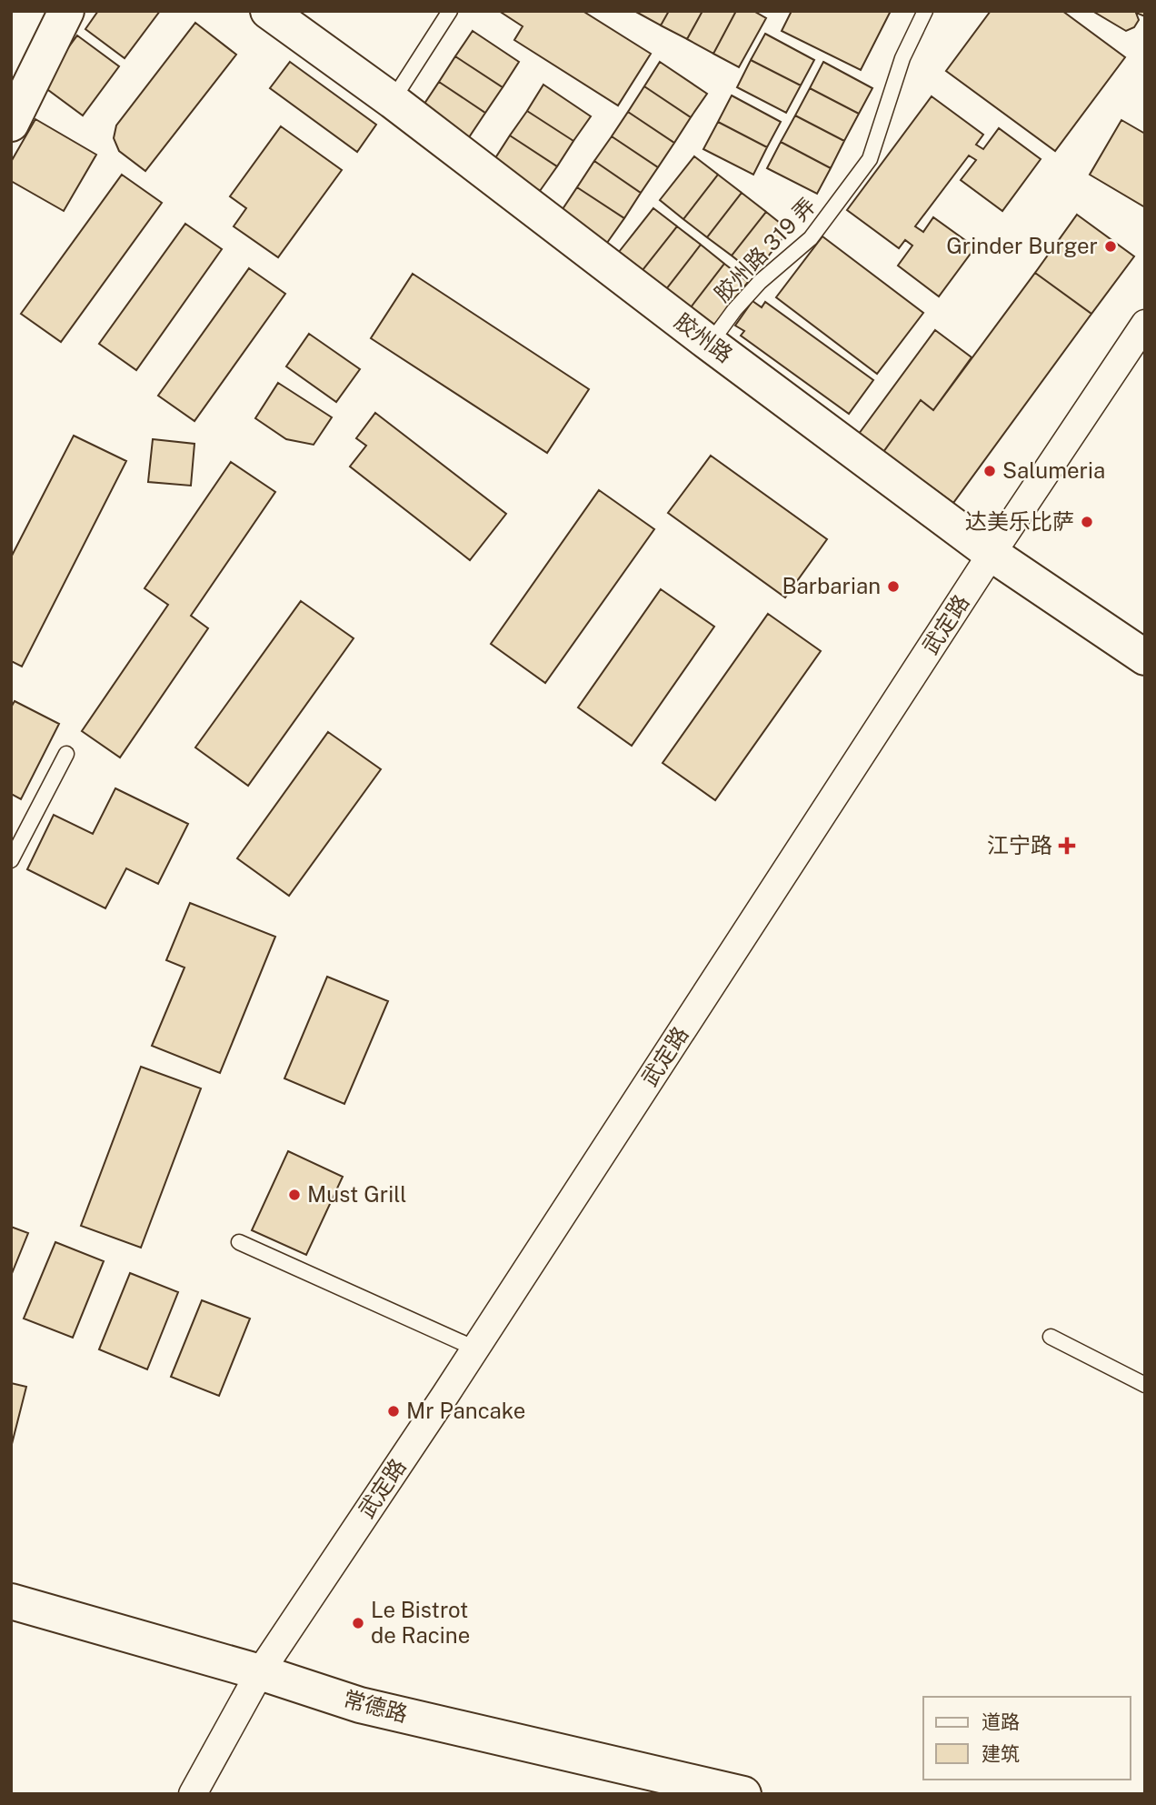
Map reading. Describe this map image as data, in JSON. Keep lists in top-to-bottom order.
{
  "streets": {
    "street": ["胶州路", "武定路", "常德路"],
    "lane": ["胶州路 319 弄"]
  },
  "crossings": [
    ["胶州路 319 弄", "胶州路"],
    ["胶州路", "武定路"],
    ["武定路", "常德路"]
  ],
  "places": {
    "other": [
      "Grinder Burger",
      "Salumeria",
      "达美乐比萨",
      "Barbarian",
      "Must Grill",
      "Mr Pancake",
      "Le Bistrot de Racine"
    ],
    "health": ["江宁路"]
  },
  "legend": ["道路", "建筑"]
}
